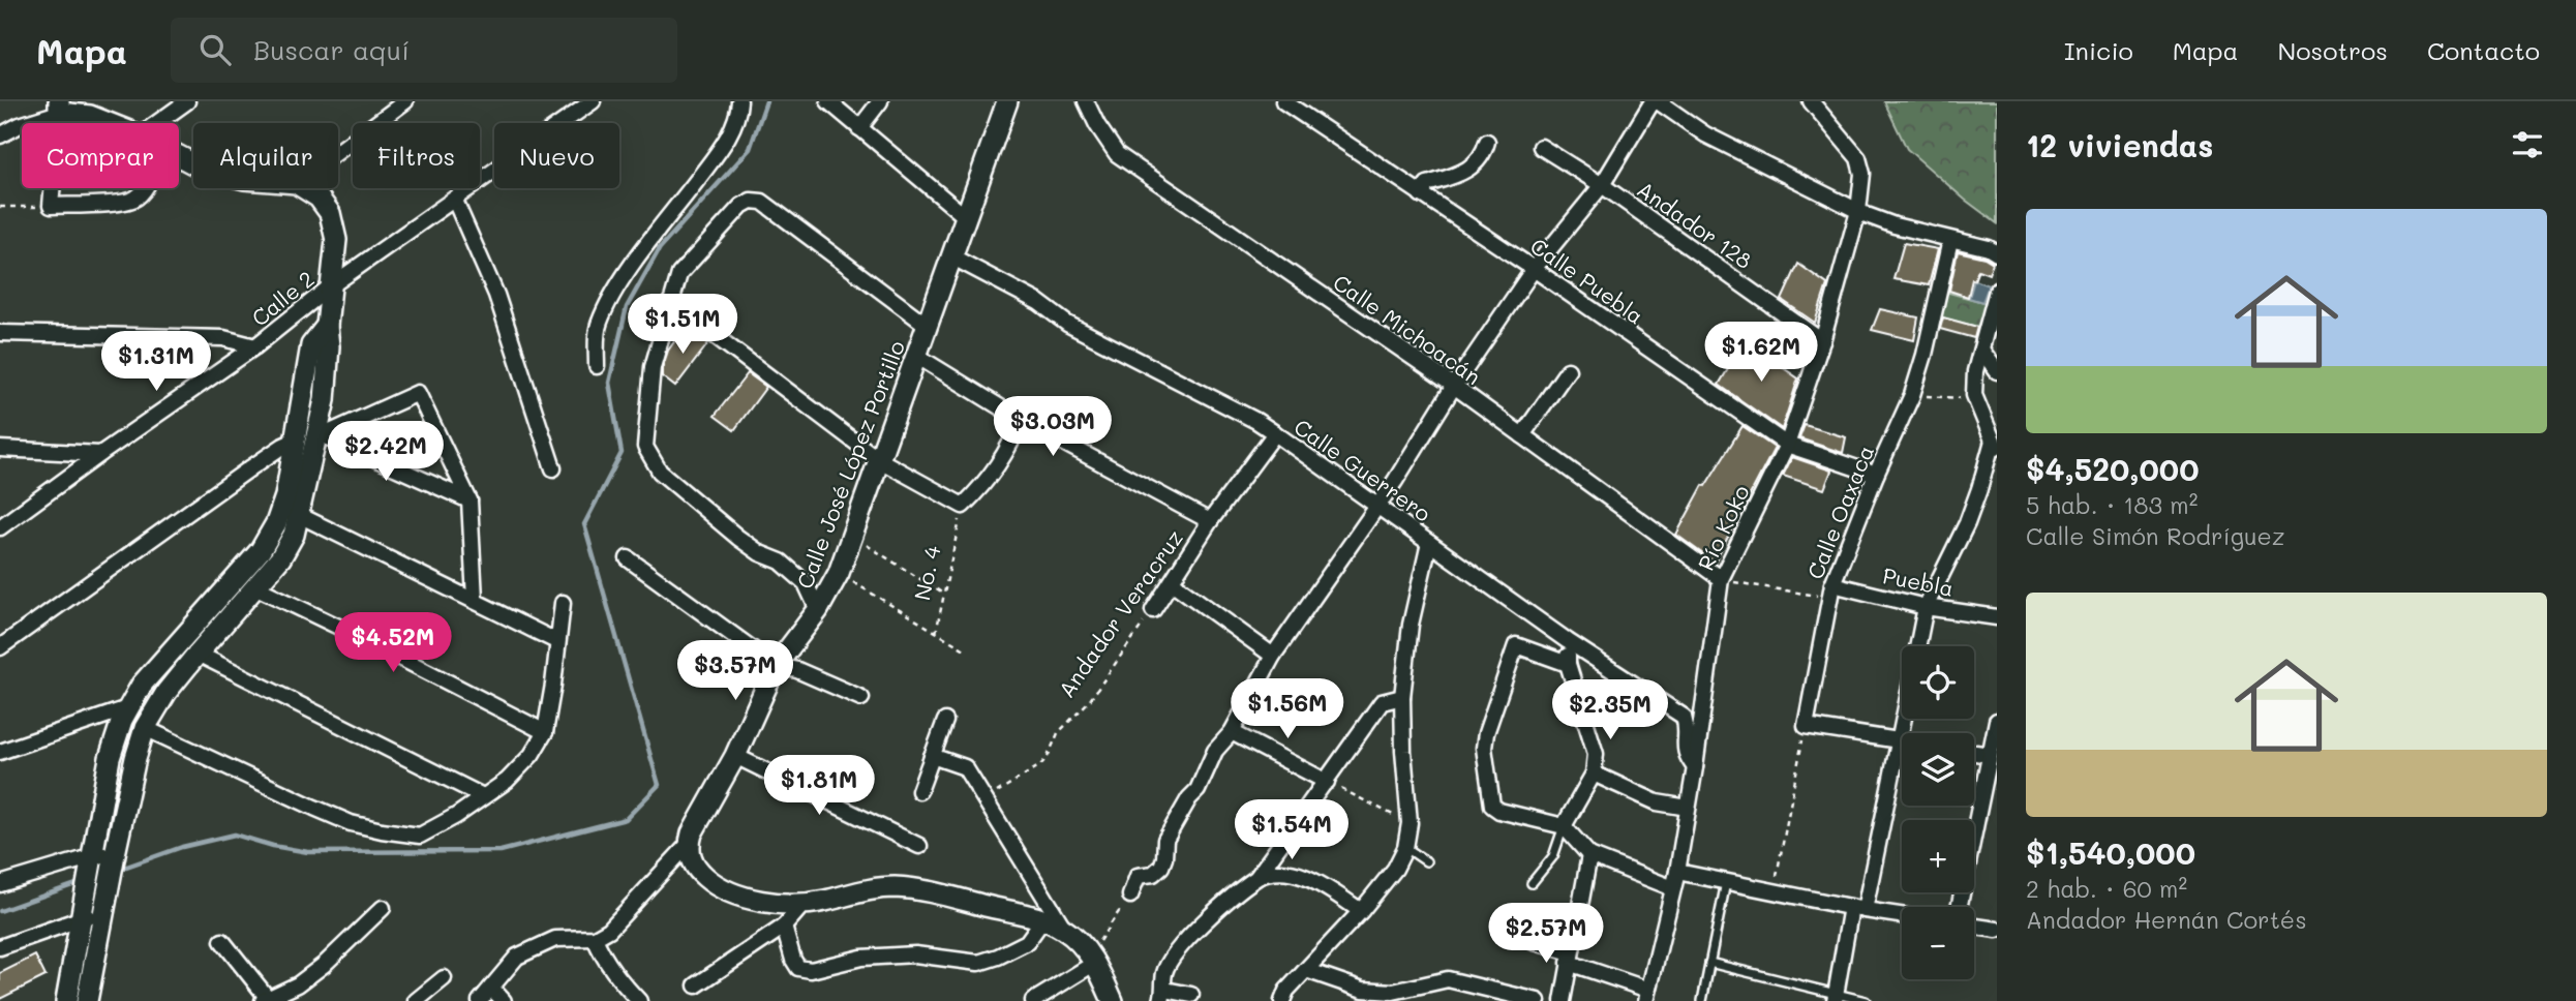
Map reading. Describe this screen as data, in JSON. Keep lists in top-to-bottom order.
{
  "streets": {
    "main road": ["Calle José López Portillo"],
    "street": [
      "Andador 128",
      "Calle Puebla",
      "Calle 2",
      "Calle Michoacán",
      "Calle Guerrero",
      "Calle Oaxaca",
      "Río Koko",
      "Puebla",
      "Andador Veracruz"
    ],
    "path": ["No. 4"]
  },
  "crossings": [
    ["Andador 128", "Río Koko"],
    ["Calle Puebla", "Calle Oaxaca"],
    ["Calle Puebla", "Río Koko"],
    ["Calle Michoacán", "Río Koko"],
    ["Calle José López Portillo", "Calle Guerrero"],
    ["Calle José López Portillo", "No. 4"],
    ["Calle Guerrero", "Río Koko"],
    ["Calle Guerrero", "Andador Veracruz"],
    ["Calle Oaxaca", "Puebla"]
  ],
  "page": {
    "header": "Mapa",
    "search": "Buscar aquí",
    "nav": [
      "Inicio",
      "Mapa",
      "Nosotros",
      "Contacto"
    ],
    "heading": "12 viviendas",
    "chip": [
      "Comprar",
      "Alquilar",
      "Filtros",
      "Nuevo"
    ],
    "list": [
      {
        "name": "$4,520,000",
        "note": "5 hab. · 183 m² · Calle Simón Rodríguez"
      },
      {
        "name": "$1,540,000",
        "note": "2 hab. · 60 m² · Andador Hernán Cortés"
      }
    ],
    "price": [
      "$1.51M",
      "$1.62M",
      "$1.31M",
      "$3.03M",
      "$2.42M",
      "$4.52M",
      "$3.57M",
      "$1.56M",
      "$2.35M",
      "$1.81M",
      "$1.54M",
      "$2.57M"
    ],
    "map_buttons": ["+", "−"]
  }
}
